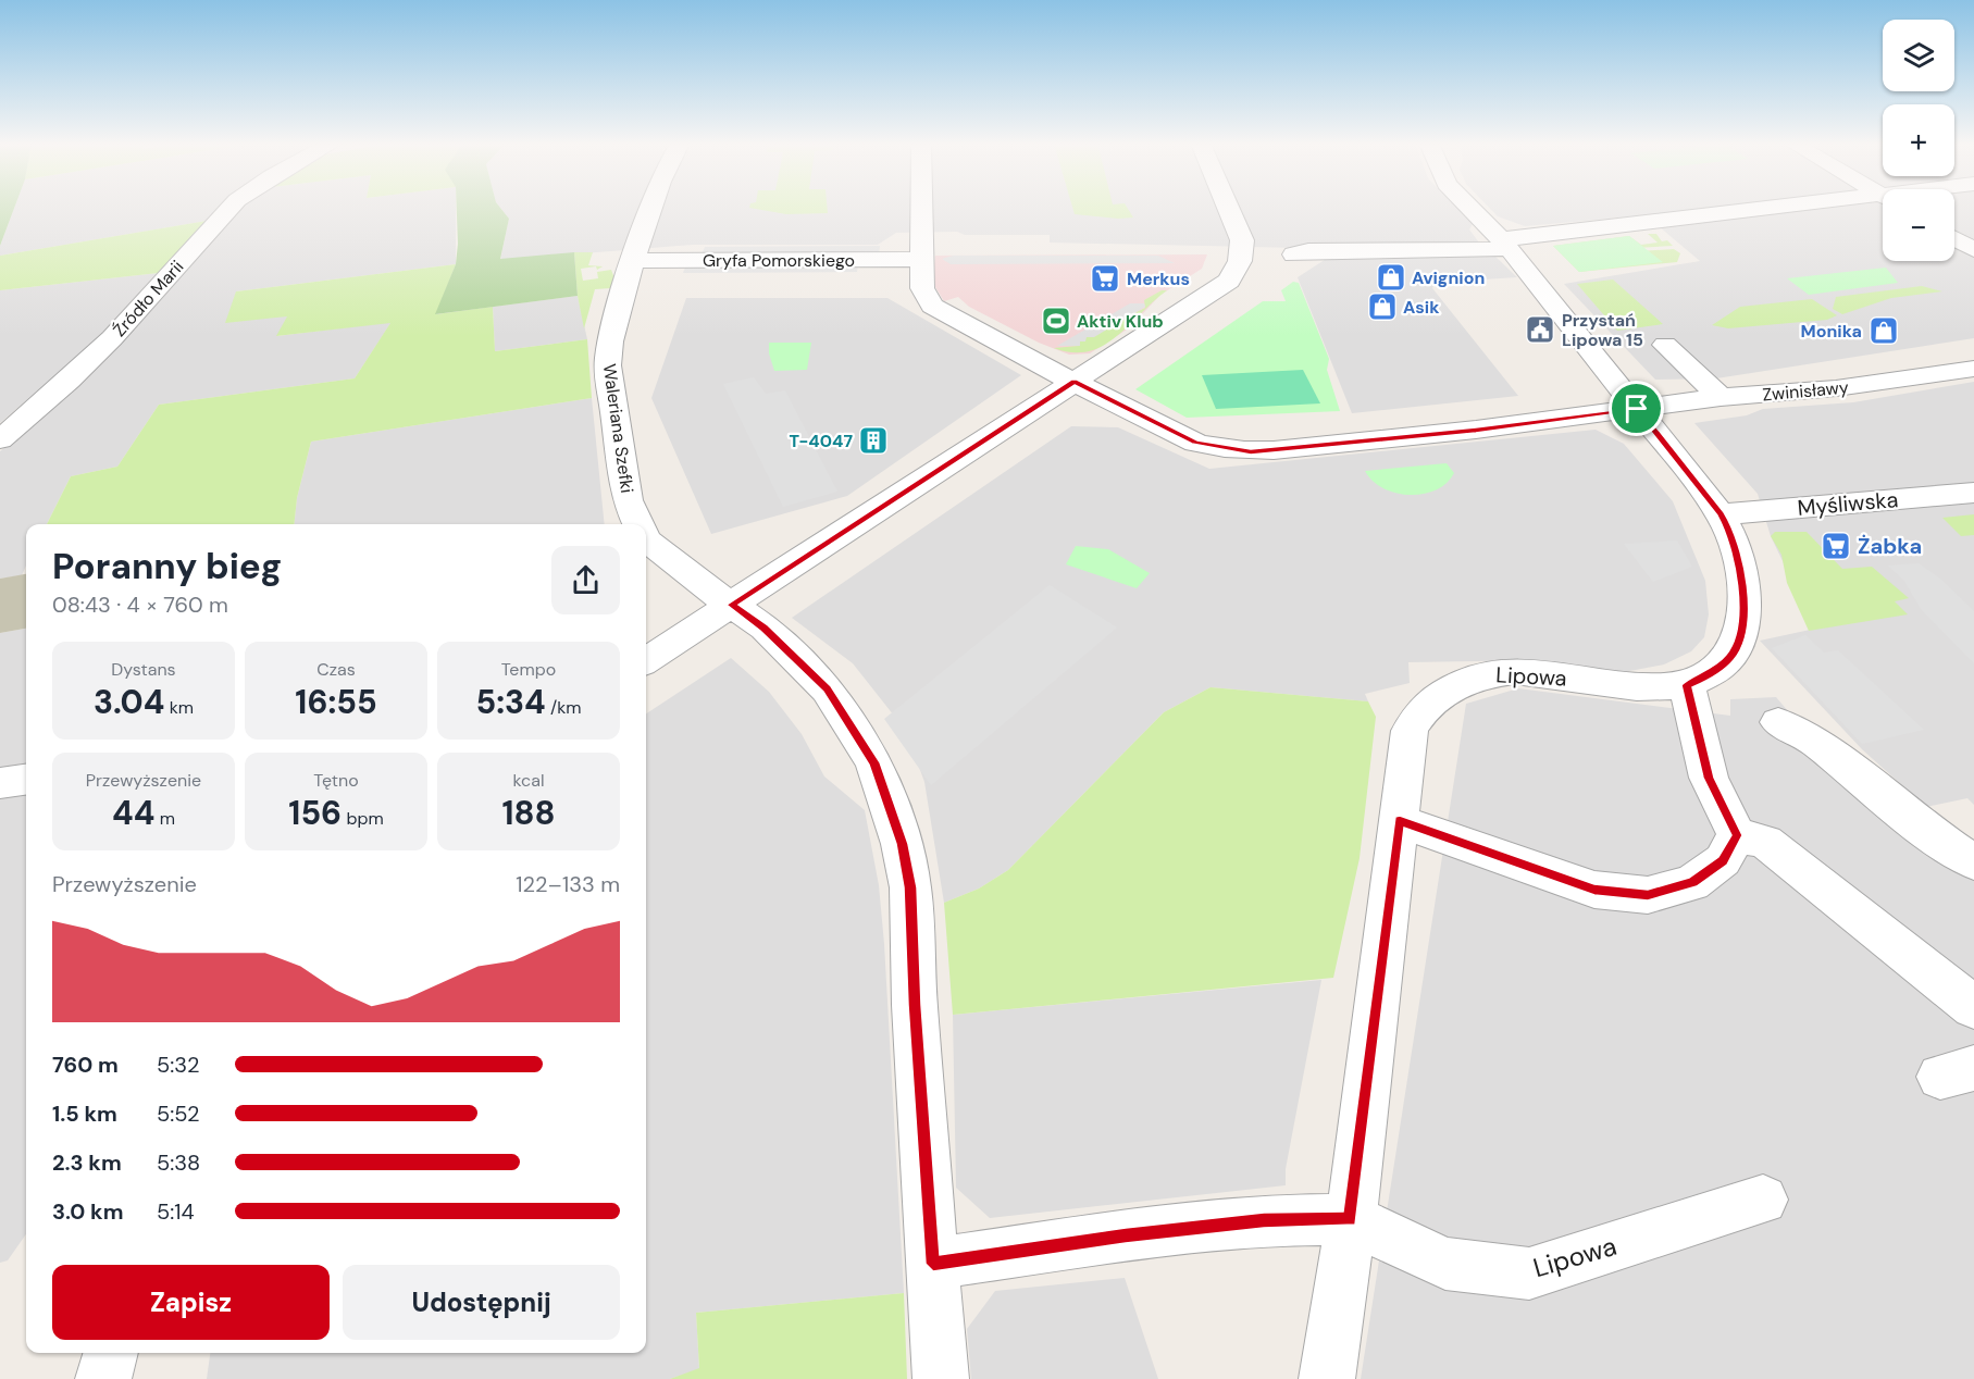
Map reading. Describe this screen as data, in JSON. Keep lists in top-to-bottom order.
{
  "streets": {
    "street": [
      "Gryfa Pomorskiego",
      "Źródło Marii",
      "Zwinisławy",
      "Waleriana Szefki",
      "Myśliwska",
      "Lipowa"
    ]
  },
  "crossings": [
    ["Gryfa Pomorskiego", "Waleriana Szefki"],
    ["Myśliwska", "Lipowa"]
  ],
  "places": {
    "shop": ["Avignion", "Asik", "Monika"],
    "supermarket": ["Merkus", "Żabka"],
    "sports": ["Aktiv Klub"],
    "public building": ["Przystań Lipowa 15"],
    "building": ["T-4047"]
  },
  "page": {
    "map_buttons": ["+", "−"],
    "heading": ["Poranny bieg", "08:43 · 4 × 760 m"],
    "stats": [
      ["Dystans", "3.04 km"],
      ["Czas", "16:55"],
      ["Tempo", "5:34 /km"],
      ["Przewyższenie", "44 m"],
      ["Tętno", "156 bpm"],
      ["kcal", "188"]
    ],
    "chart": ["Przewyższenie", "122–133 m"],
    "list": [
      {
        "name": "760 m",
        "note": "5:32"
      },
      {
        "name": "1.5 km",
        "note": "5:52"
      },
      {
        "name": "2.3 km",
        "note": "5:38"
      },
      {
        "name": "3.0 km",
        "note": "5:14"
      }
    ],
    "buttons": ["Zapisz", "Udostępnij"]
  }
}
